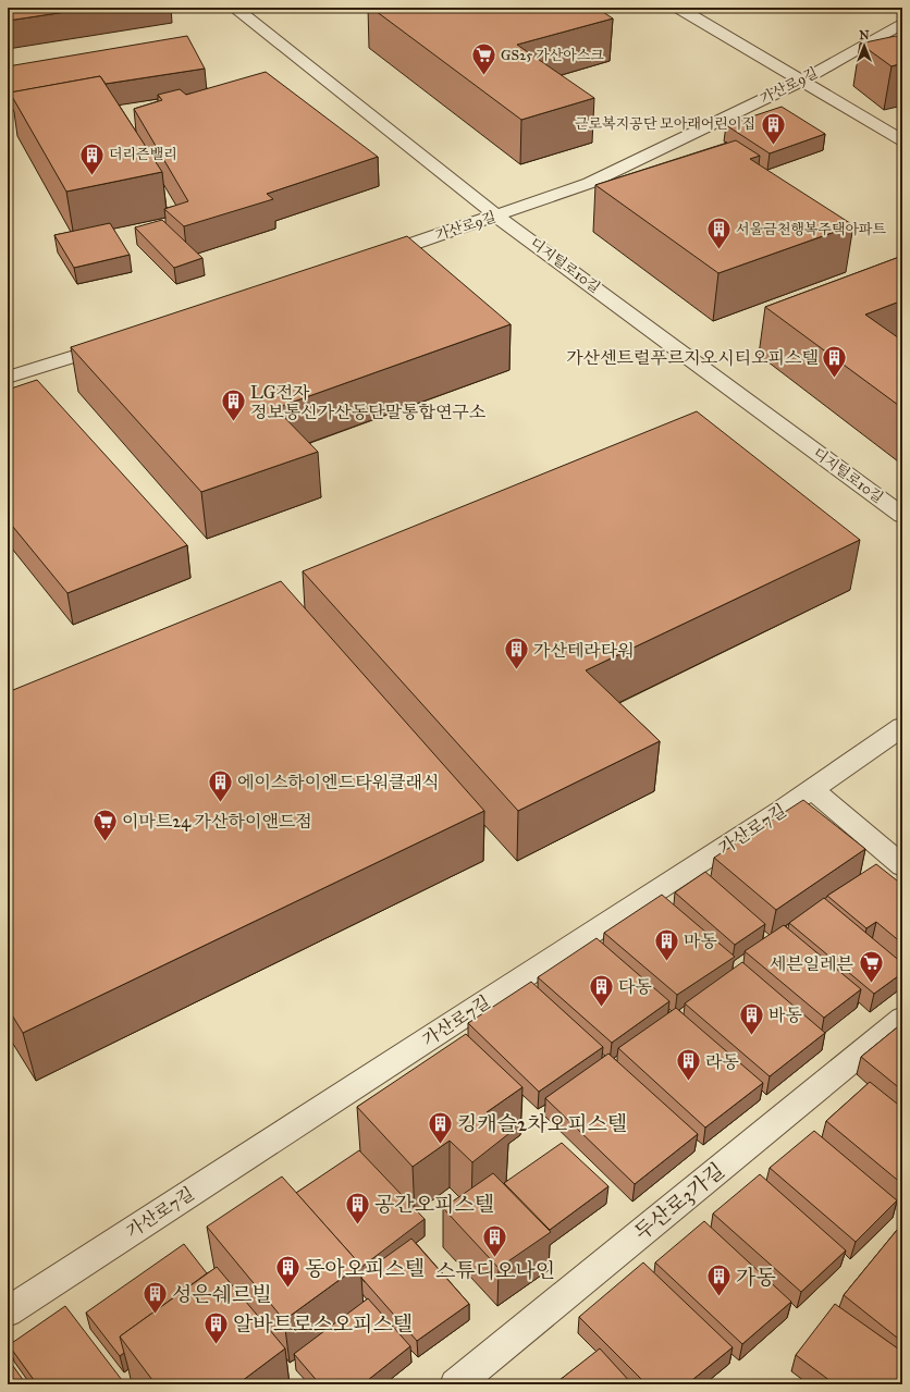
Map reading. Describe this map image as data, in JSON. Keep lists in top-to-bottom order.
{
  "streets": {
    "street": [
      "가산로9길",
      "디지털로10길",
      "가산로7길",
      "두산로3가길"
    ]
  },
  "crossings": [
    ["가산로9길", "디지털로10길"]
  ],
  "places": {
    "supermarket": ["GS25 가산아스크", "이마트24 가산하이앤드점", "세븐일레븐"],
    "building": [
      "근로복지공단 모아래어린이집",
      "더리즌밸리",
      "서울금천행복주택아파트",
      "가산센트럴푸르지오시티오피스텔",
      "LG전자 정보통신가산동단말통합연구소",
      "가산테라타워",
      "에이스하이엔드타워클래식",
      "마동",
      "다동",
      "바동",
      "라동",
      "킹캐슬2차오피스텔",
      "공간오피스텔",
      "스튜디오나인",
      "동아오피스텔",
      "가동",
      "성은쉐르빌",
      "알바트로스오피스텔"
    ]
  },
  "north": "top"
}
